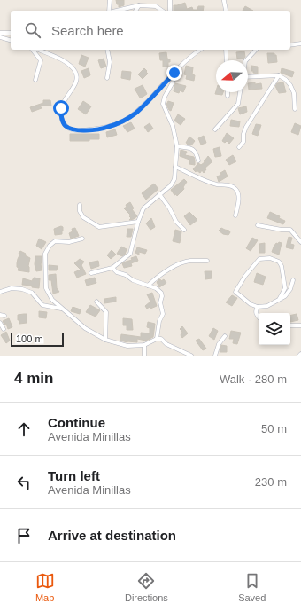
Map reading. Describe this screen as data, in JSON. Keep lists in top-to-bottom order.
{
  "scale_bar": "100 m",
  "north": "left",
  "page": {
    "search": "Search here",
    "scale": "100 m",
    "heading": ["4 min", "Walk · 280 m"],
    "list": [
      ["Continue", "Avenida Minillas", "50 m"],
      ["Turn left", "Avenida Minillas", "230 m"],
      "Arrive at destination"
    ],
    "nav": ["Map", "Directions", "Saved"]
  }
}
